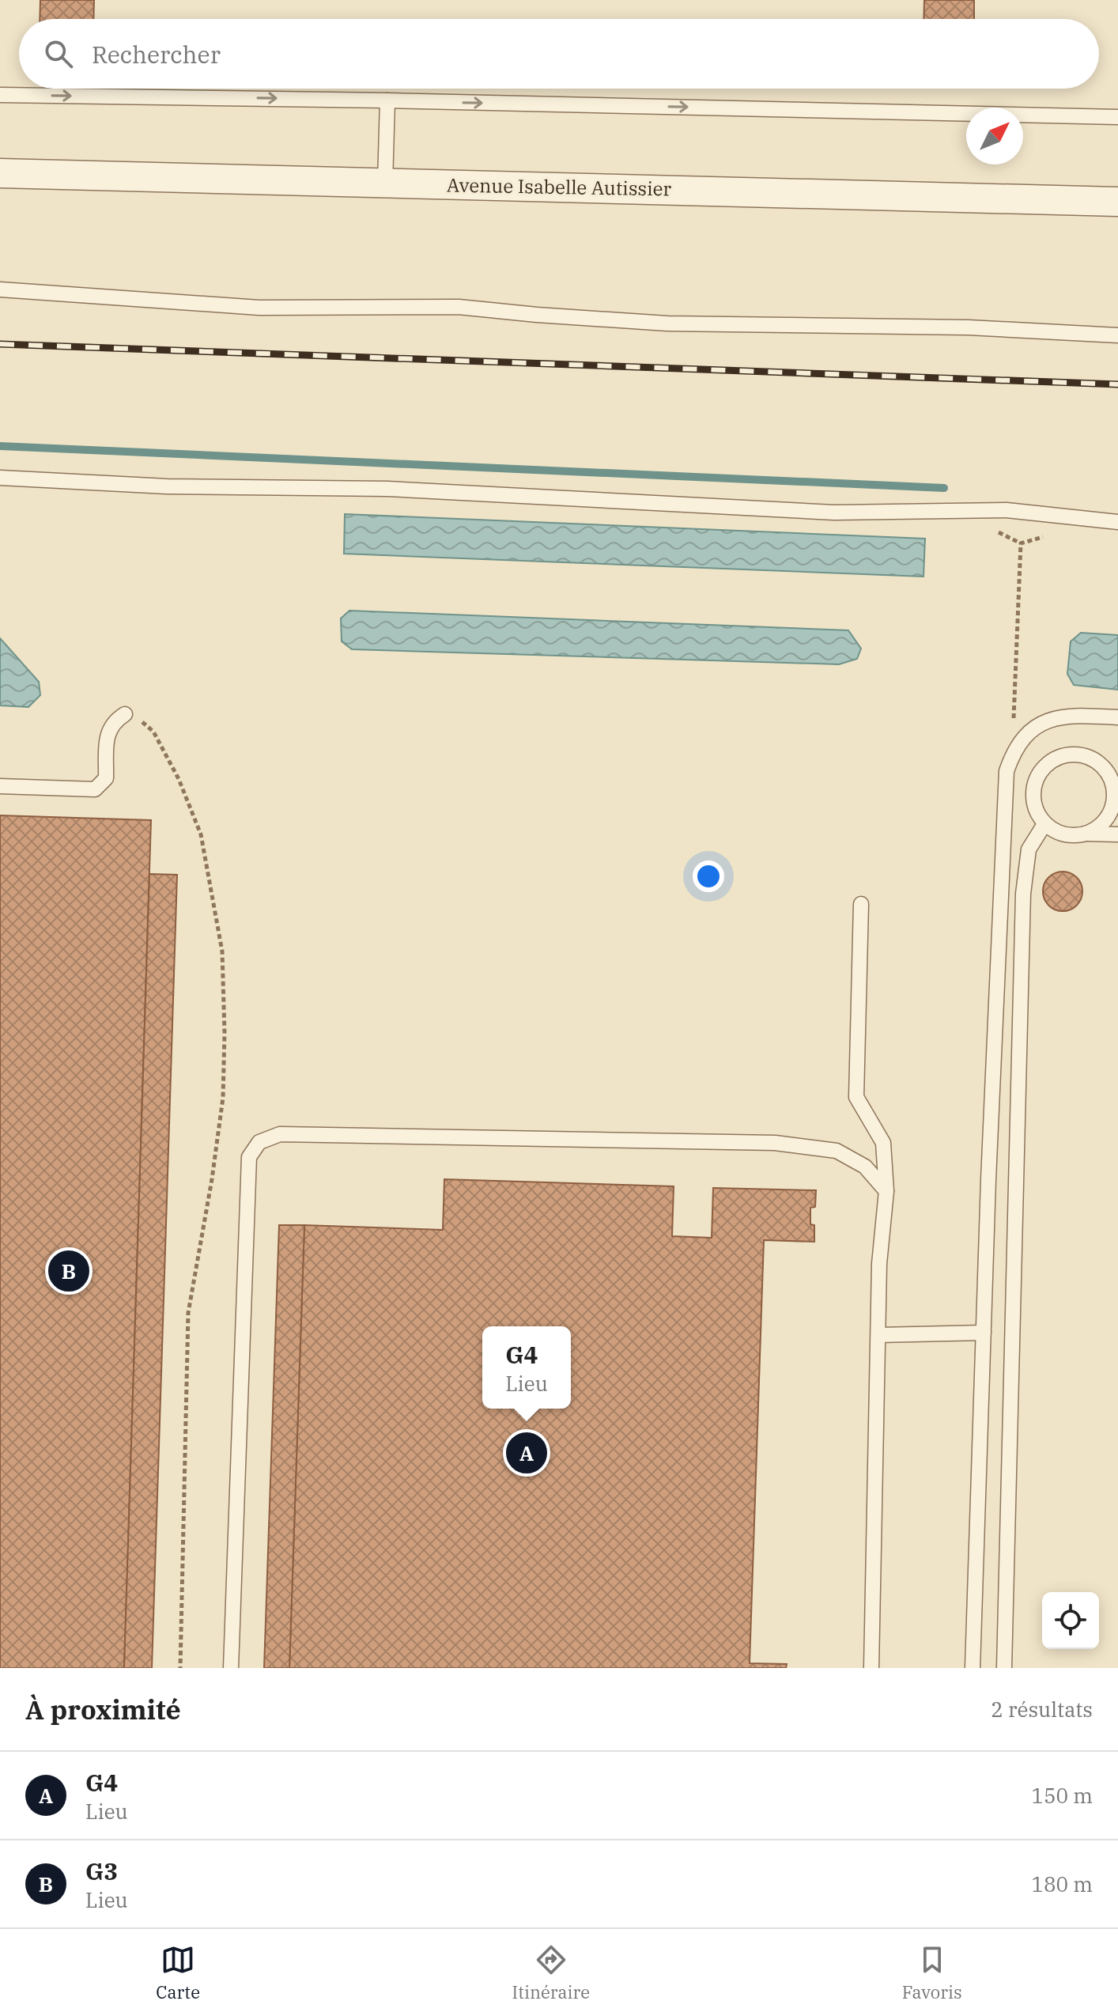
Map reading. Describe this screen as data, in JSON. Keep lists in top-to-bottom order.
{
  "streets": {
    "street": ["Avenue Isabelle Autissier"]
  },
  "north": "top right",
  "page": {
    "search": "Rechercher",
    "pins": ["B", "A"],
    "popup": ["G4", "Lieu"],
    "heading": ["À proximité", "2 résultats"],
    "list": [
      {
        "mark": "A",
        "name": "G4",
        "note": "Lieu",
        "value": "150 m"
      },
      {
        "mark": "B",
        "name": "G3",
        "note": "Lieu",
        "value": "180 m"
      }
    ],
    "nav": ["Carte", "Itinéraire", "Favoris"]
  }
}
